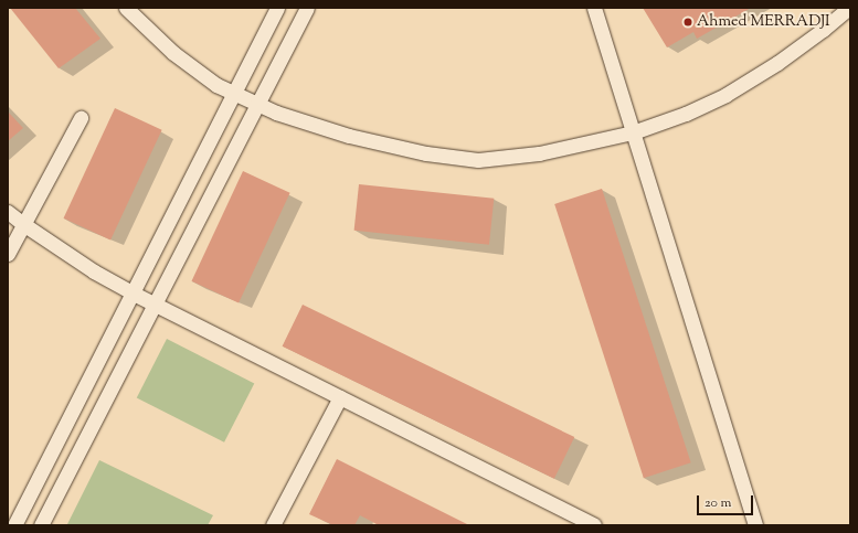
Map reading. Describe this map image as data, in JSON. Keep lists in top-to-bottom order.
{
  "places": ["Ahmed MERRADJI"],
  "scale_bar": "20 m"
}
